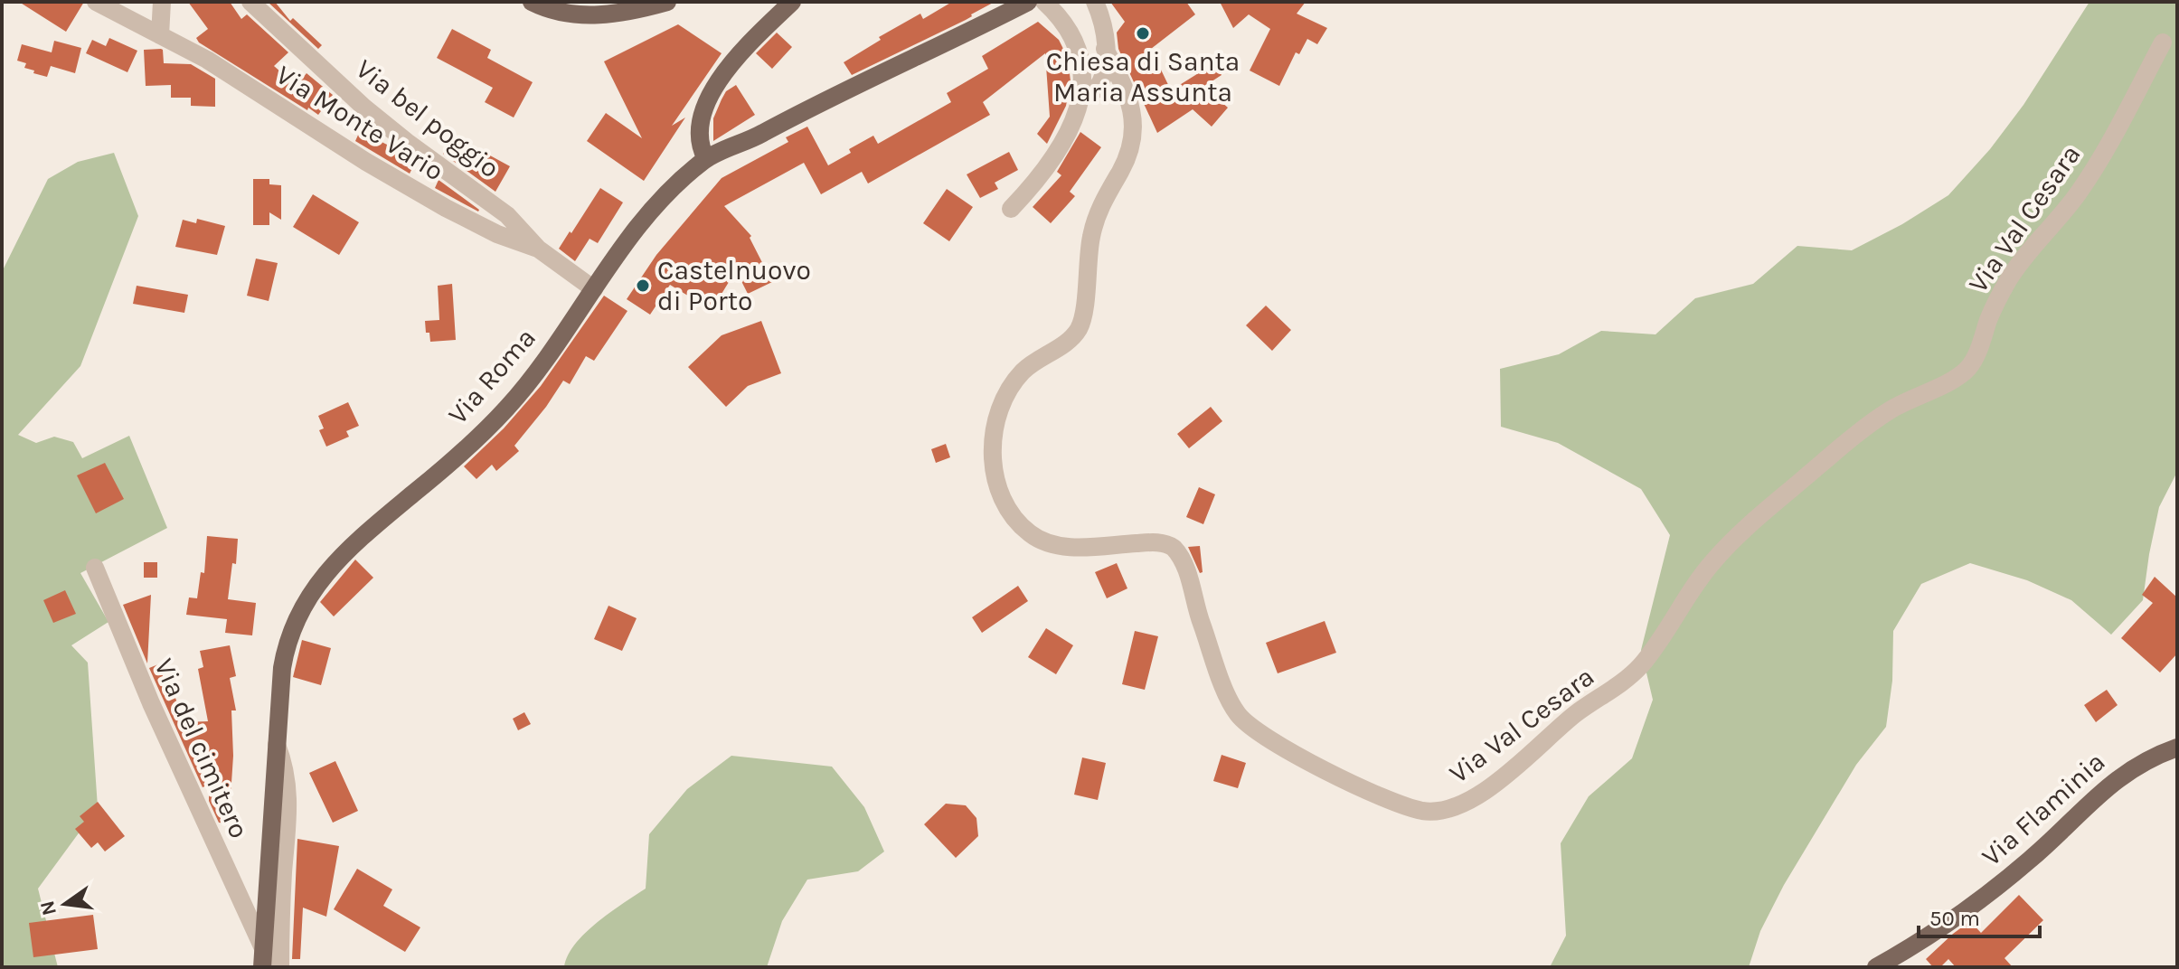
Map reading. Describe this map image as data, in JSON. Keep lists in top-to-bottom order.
{
  "streets": {
    "main road": ["Via Roma", "Via Flaminia"],
    "street": [
      "Via bel poggio",
      "Via Monte Vario",
      "Via Val Cesara",
      "Via del cimitero"
    ]
  },
  "crossings": [
    ["Via bel poggio", "Via Monte Vario"],
    ["Via Monte Vario", "Via Roma"],
    ["Via Roma", "Via del cimitero"]
  ],
  "places": ["Chiesa di Santa Maria Assunta", "Castelnuovo di Porto"],
  "scale_bar": "50 m",
  "north": "left"
}
